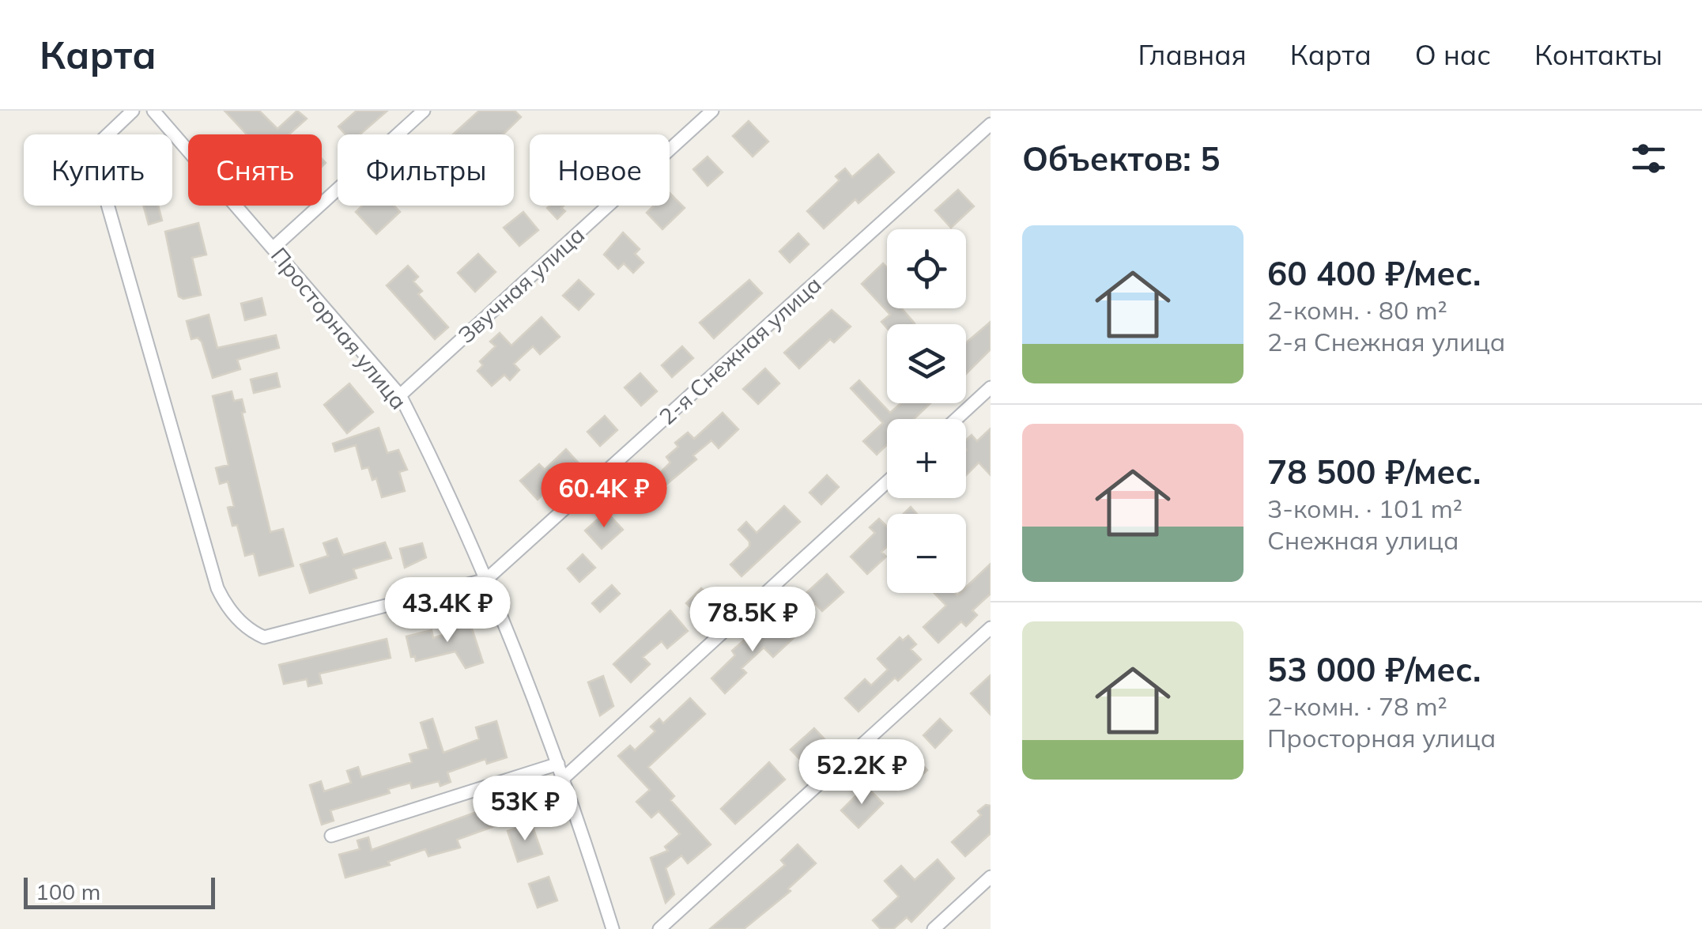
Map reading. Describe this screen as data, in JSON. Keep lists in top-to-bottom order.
{
  "streets": {
    "street": ["Звучная улица", "Просторная улица", "2-я Снежная улица"]
  },
  "crossings": [
    ["Звучная улица", "Просторная улица"],
    ["Просторная улица", "2-я Снежная улица"]
  ],
  "scale_bar": "100 m",
  "page": {
    "header": "Карта",
    "nav": [
      "Главная",
      "Карта",
      "О нас",
      "Контакты"
    ],
    "heading": "Объектов: 5",
    "chip": [
      "Купить",
      "Снять",
      "Фильтры",
      "Новое"
    ],
    "list": [
      {
        "name": "60 400 ₽/мес.",
        "note": "2-комн. · 80 m² · 2-я Снежная улица"
      },
      {
        "name": "78 500 ₽/мес.",
        "note": "3-комн. · 101 m² · Снежная улица"
      },
      {
        "name": "53 000 ₽/мес.",
        "note": "2-комн. · 78 m² · Просторная улица"
      }
    ],
    "map_buttons": ["+", "−"],
    "price": [
      "60.4K ₽",
      "43.4K ₽",
      "78.5K ₽",
      "52.2K ₽",
      "53K ₽"
    ],
    "scale": "100 m"
  }
}
